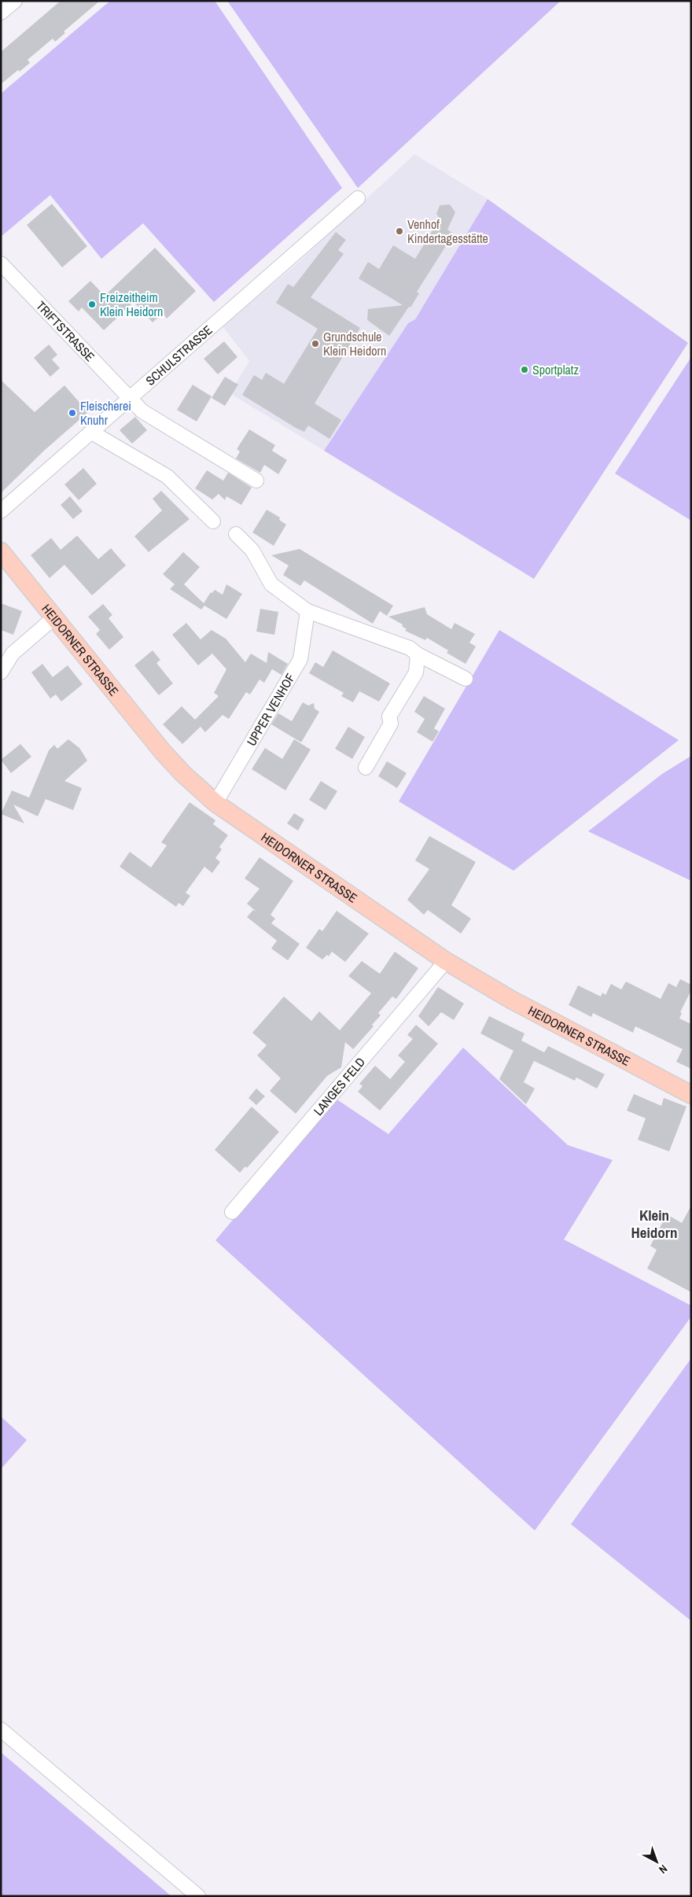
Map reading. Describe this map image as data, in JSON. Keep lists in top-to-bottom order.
{
  "streets": {
    "main road": ["HEIDORNER STRASSE"],
    "street": [
      "TRIFTSTRASSE",
      "SCHULSTRASSE",
      "UPPER VENHOF",
      "LANGES FELD"
    ]
  },
  "crossings": [
    ["TRIFTSTRASSE", "SCHULSTRASSE"],
    ["HEIDORNER STRASSE", "UPPER VENHOF"],
    ["HEIDORNER STRASSE", "LANGES FELD"]
  ],
  "districts": ["Klein Heidorn"],
  "places": [
    "Venhof Kindertagesstätte",
    "Freizeitheim Klein Heidorn",
    "Grundschule Klein Heidorn",
    "Sportplatz",
    "Fleischerei Knuhr"
  ],
  "north": "bottom right"
}
